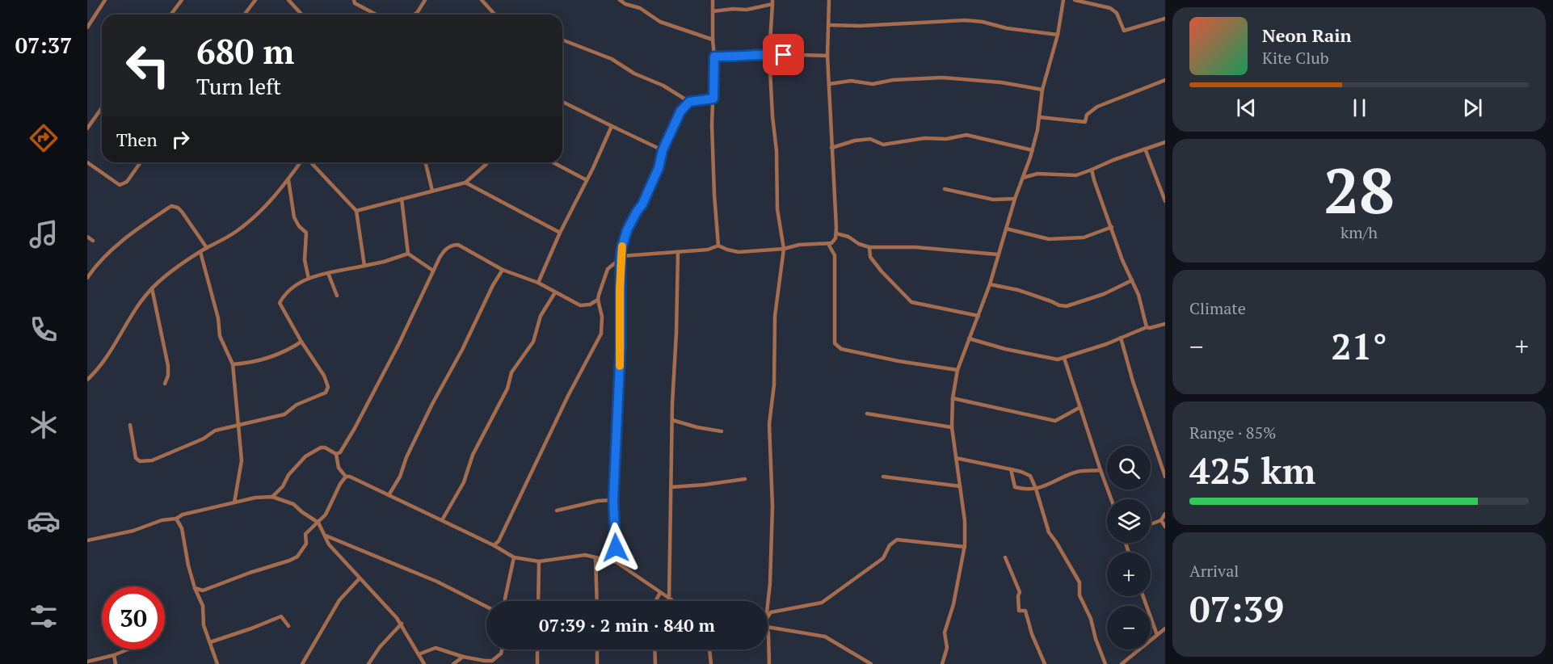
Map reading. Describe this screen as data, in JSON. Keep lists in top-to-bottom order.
{
  "page": {
    "tabs": "07:37",
    "turn": ["680 m", "Turn left"],
    "song": ["Neon Rain", "Kite Club"],
    "then": "Then",
    "tile": [
      ["28", "km/h"],
      "Climate",
      ["Range · 85%", "425 km"],
      ["Arrival", "07:39"]
    ],
    "heat": ["−", "21°", "+"],
    "map_buttons": ["+", "−"],
    "limit": "30",
    "trip": "07:39 · 2 min · 840 m"
  }
}
